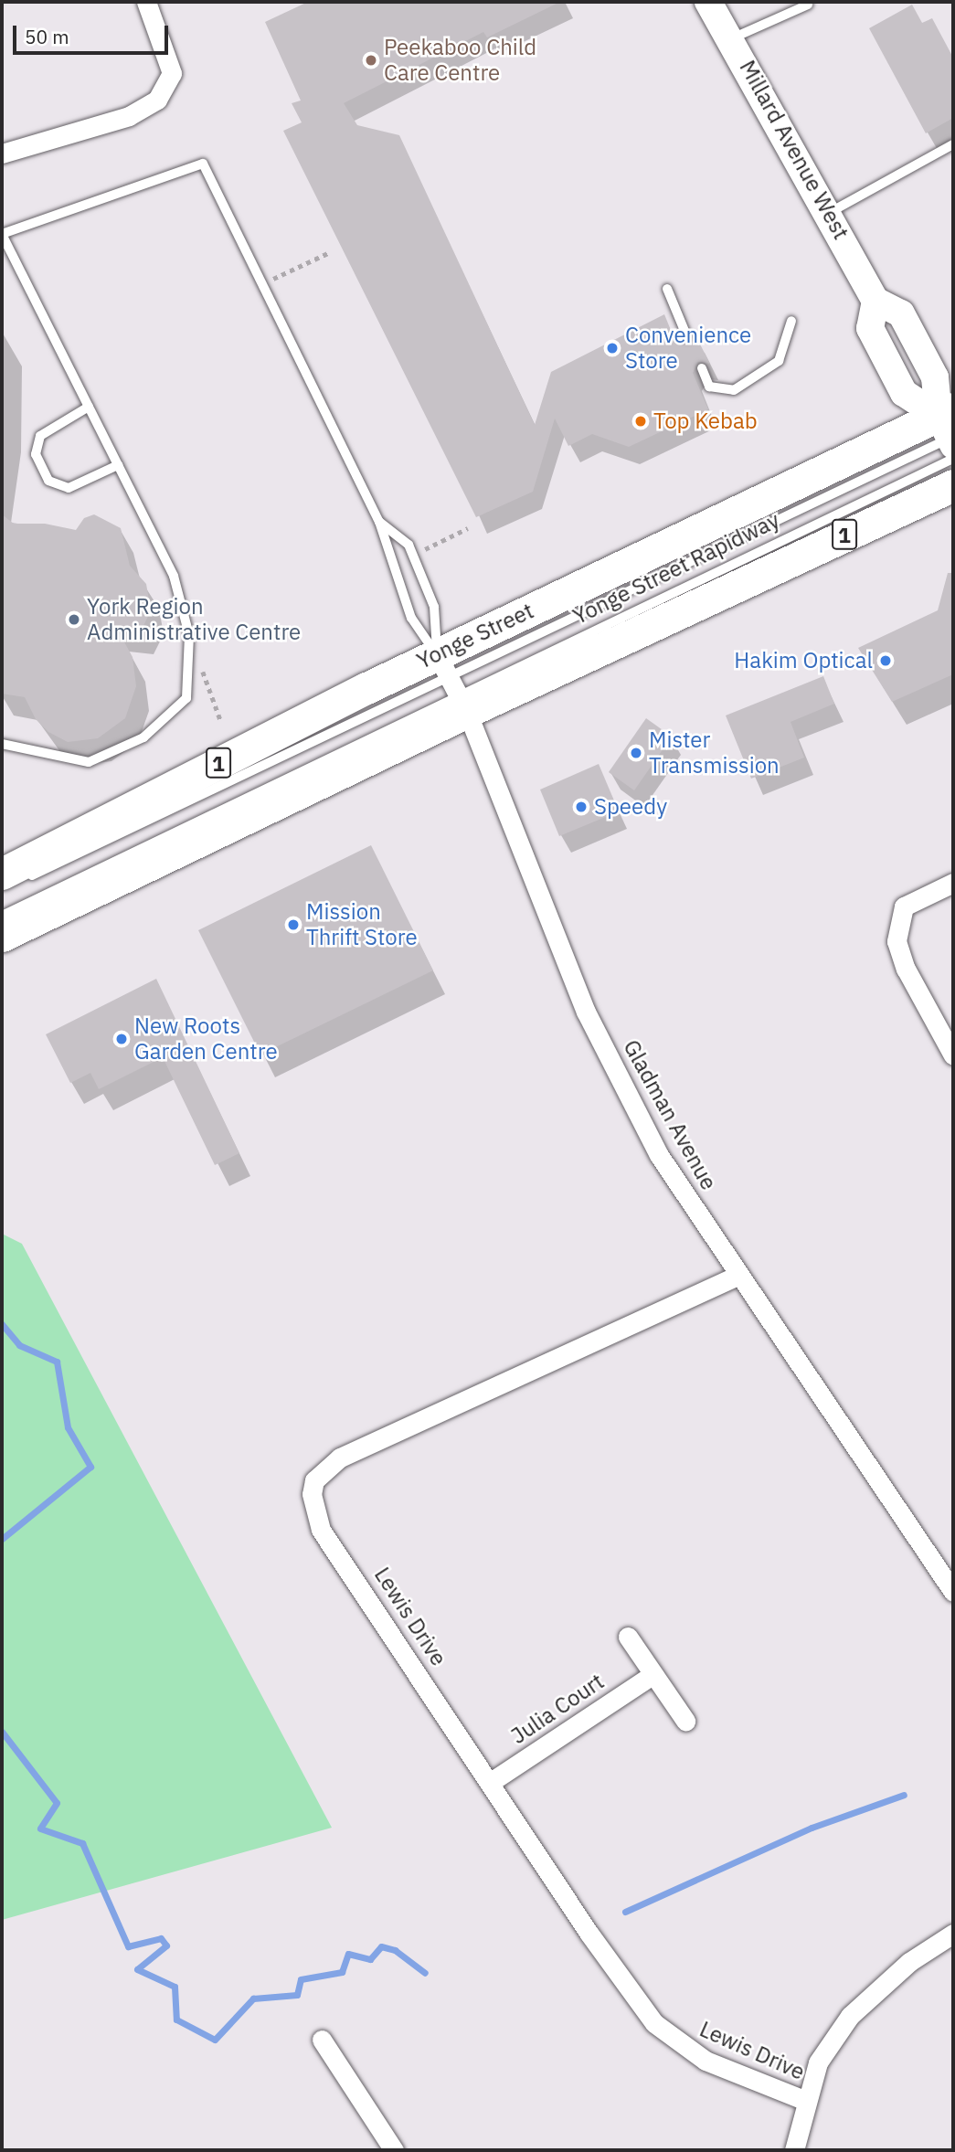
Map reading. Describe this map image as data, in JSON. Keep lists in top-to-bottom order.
{
  "streets": {
    "main road": ["Millard Avenue West", "1", "Yonge Street"],
    "street": ["Gladman Avenue", "Lewis Drive", "Julia Court"],
    "lane": ["Yonge Street Rapidway"]
  },
  "crossings": [
    ["Millard Avenue West", "Yonge Street Rapidway"],
    ["Millard Avenue West", "Yonge Street"],
    ["1", "Yonge Street Rapidway"],
    ["1", "Gladman Avenue"],
    ["Yonge Street Rapidway", "Yonge Street"],
    ["Yonge Street Rapidway", "Gladman Avenue"],
    ["Yonge Street", "Gladman Avenue"],
    ["Gladman Avenue", "Lewis Drive"],
    ["Lewis Drive", "Julia Court"]
  ],
  "places": [
    "Peekaboo Child Care Centre",
    "Convenience Store",
    "Top Kebab",
    "York Region Administrative Centre",
    "Hakim Optical",
    "Mister Transmission",
    "Speedy",
    "Mission Thrift Store",
    "New Roots Garden Centre"
  ],
  "scale_bar": "50 m"
}
